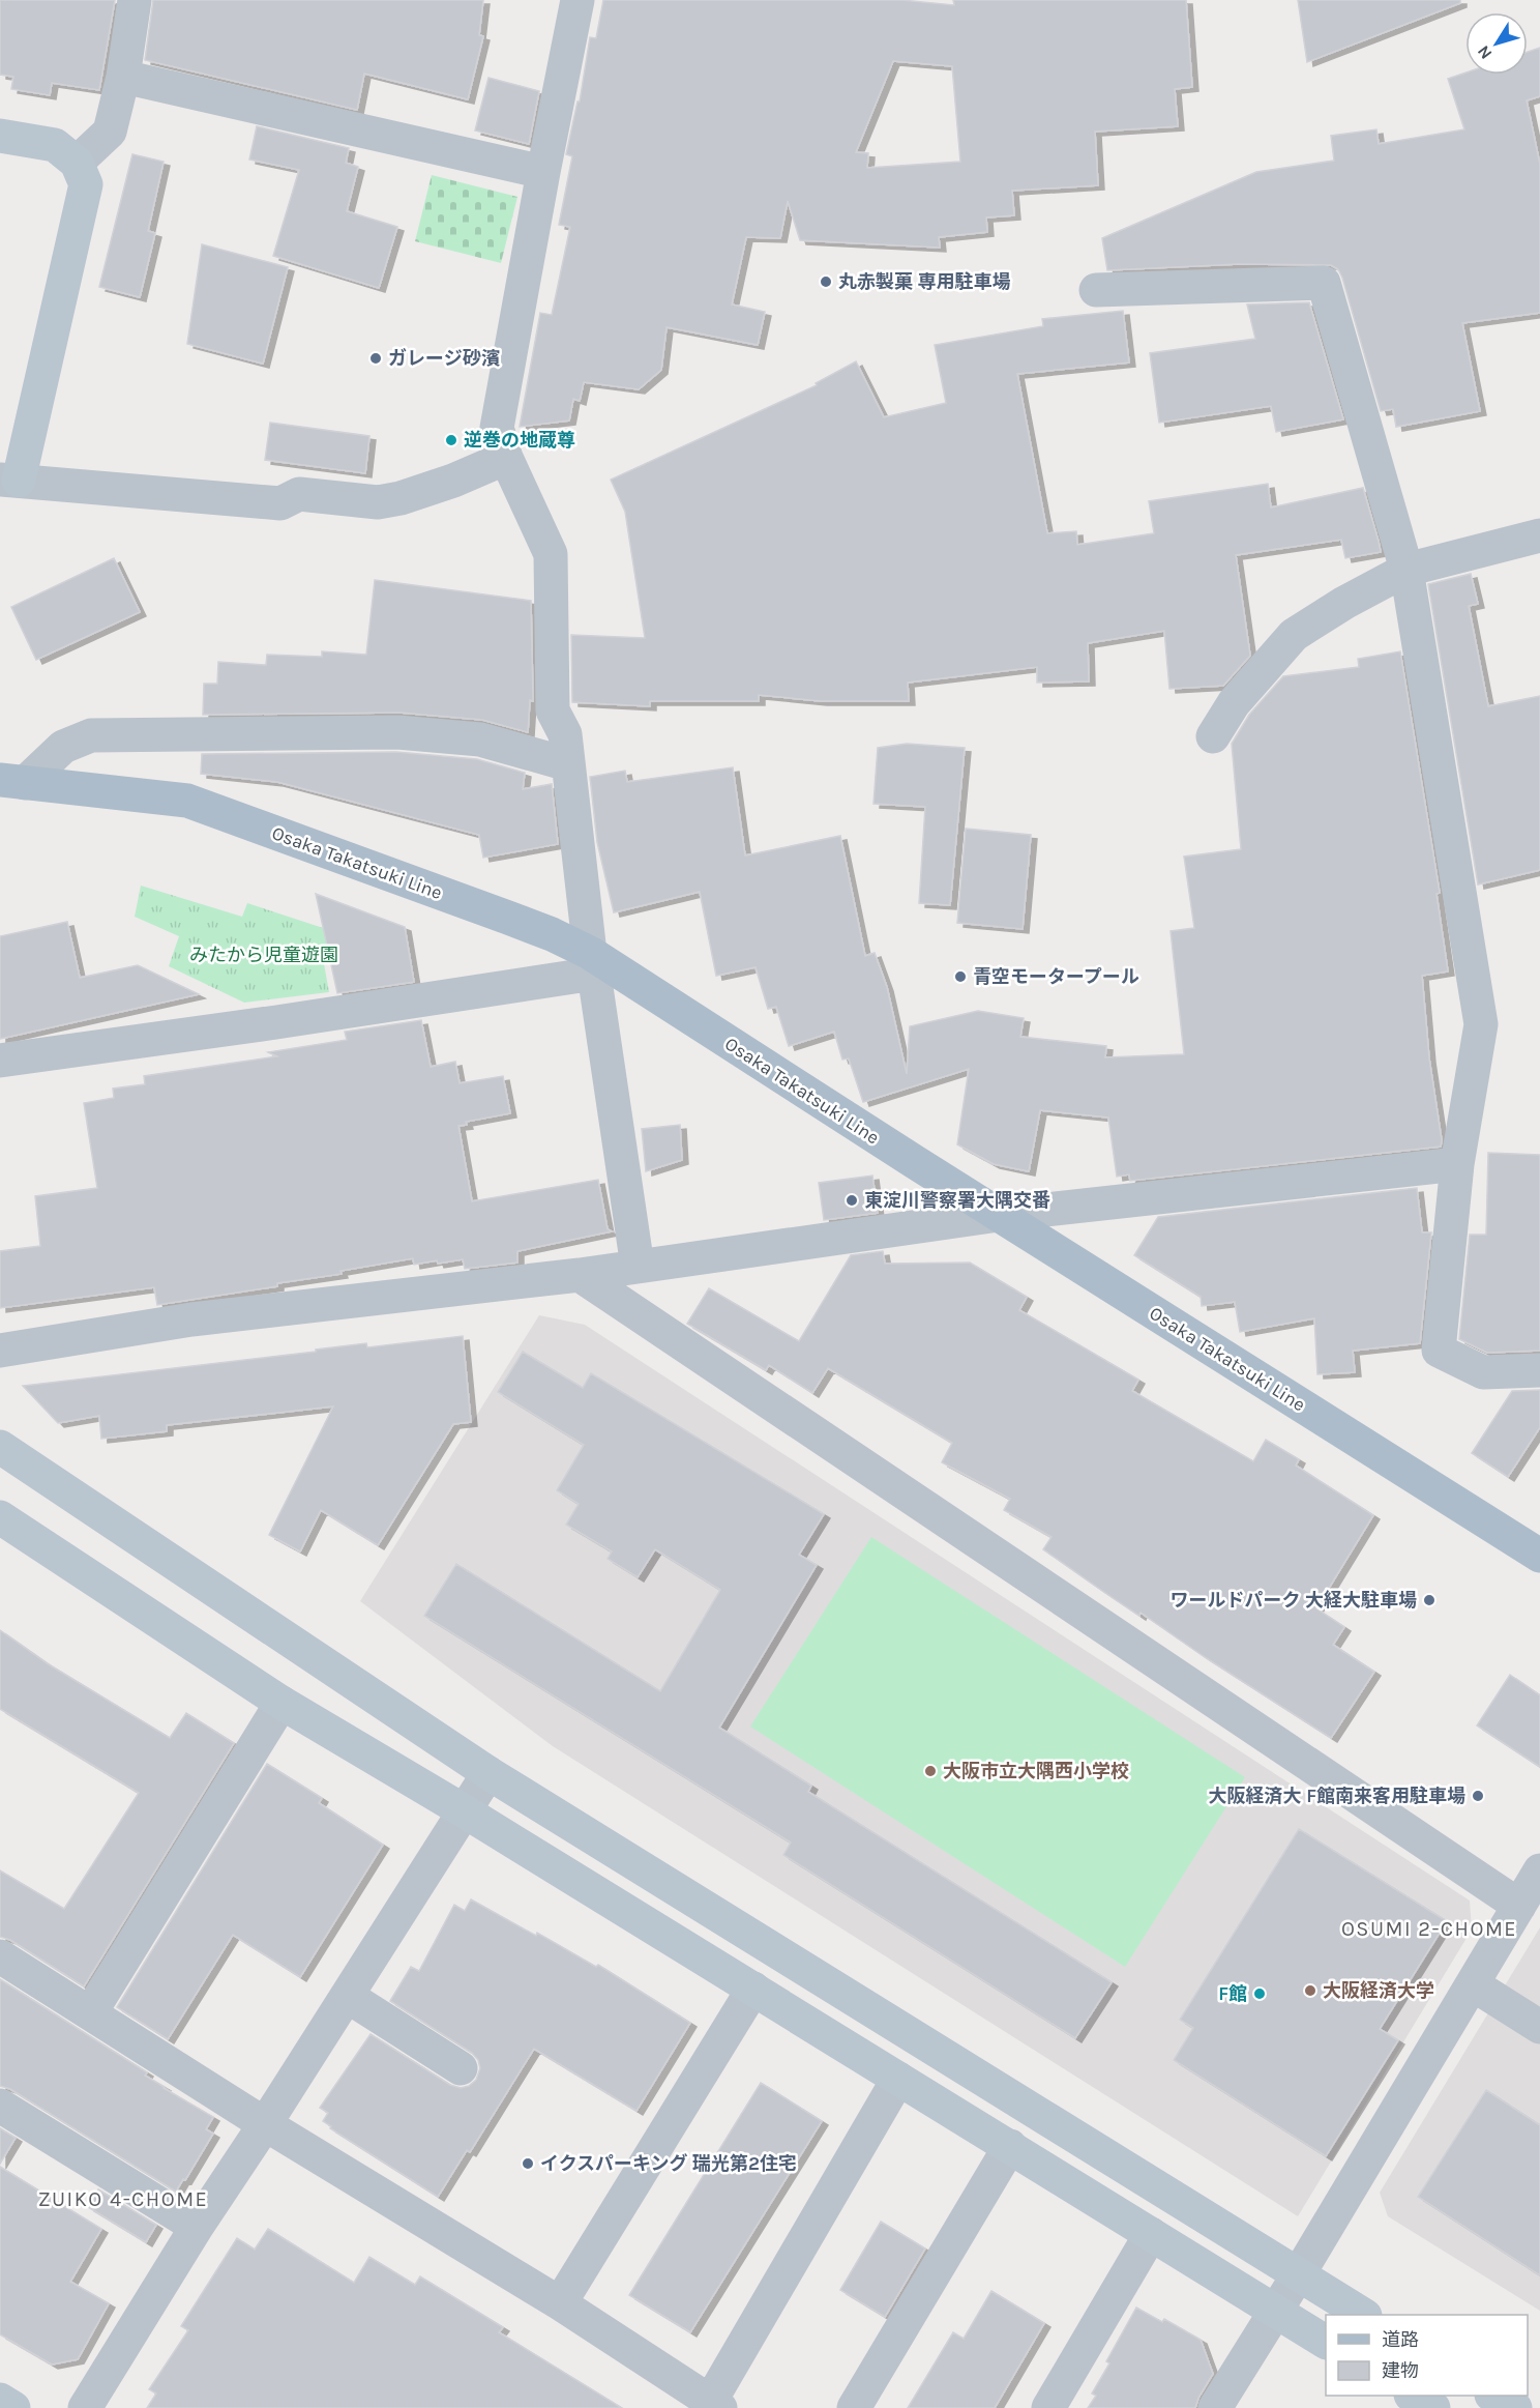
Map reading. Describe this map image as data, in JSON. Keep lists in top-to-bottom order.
{
  "streets": {
    "main road": ["Osaka Takatsuki Line"]
  },
  "districts": ["OSUMI 2-CHOME", "ZUIKO 4-CHOME"],
  "parks": ["みたから児童遊園"],
  "places": [
    "丸赤製菓 専用駐車場",
    "ガレージ砂濱",
    "逆巻の地蔵尊",
    "青空モータープール",
    "東淀川警察署大隅交番",
    "ワールドパーク 大経大駐車場",
    "大阪市立大隅西小学校",
    "大阪経済大 F館南来客用駐車場",
    "大阪経済大学",
    "F館",
    "イクスパーキング 瑞光第2住宅"
  ],
  "legend": ["道路", "建物"],
  "north": "bottom left"
}
